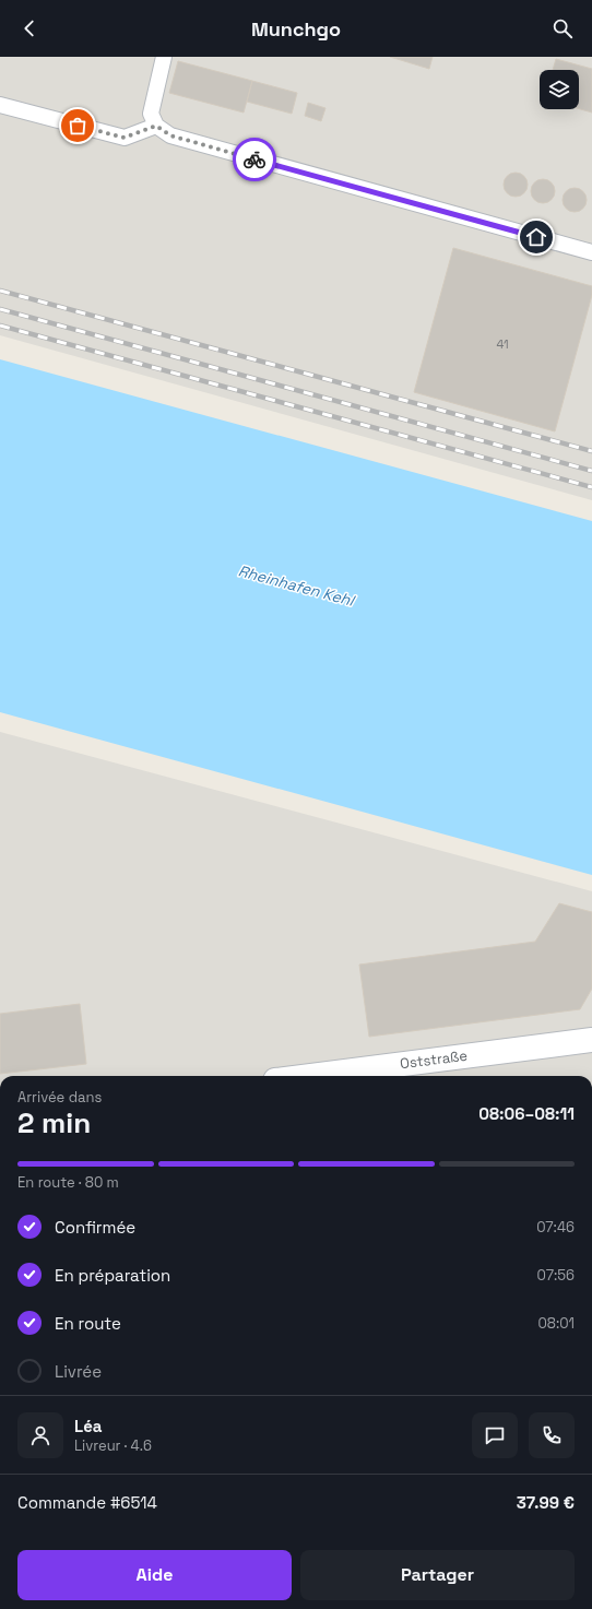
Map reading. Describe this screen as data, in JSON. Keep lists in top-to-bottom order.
{
  "streets": {
    "street": ["Oststraße"]
  },
  "water": ["Rheinhafen Kehl"],
  "house_numbers": ["41"],
  "page": {
    "header": "Munchgo",
    "heading": ["2 min", "Arrivée dans", "08:06–08:11"],
    "panel": [
      "Léa",
      "Livreur · 4.6",
      "Commande #6514",
      "37.99 €"
    ],
    "bar": "En route · 80 m",
    "list": [
      ["Confirmée", "07:46"],
      ["En préparation", "07:56"],
      ["En route", "08:01"],
      "Livrée"
    ],
    "buttons": ["Aide", "Partager"]
  }
}
